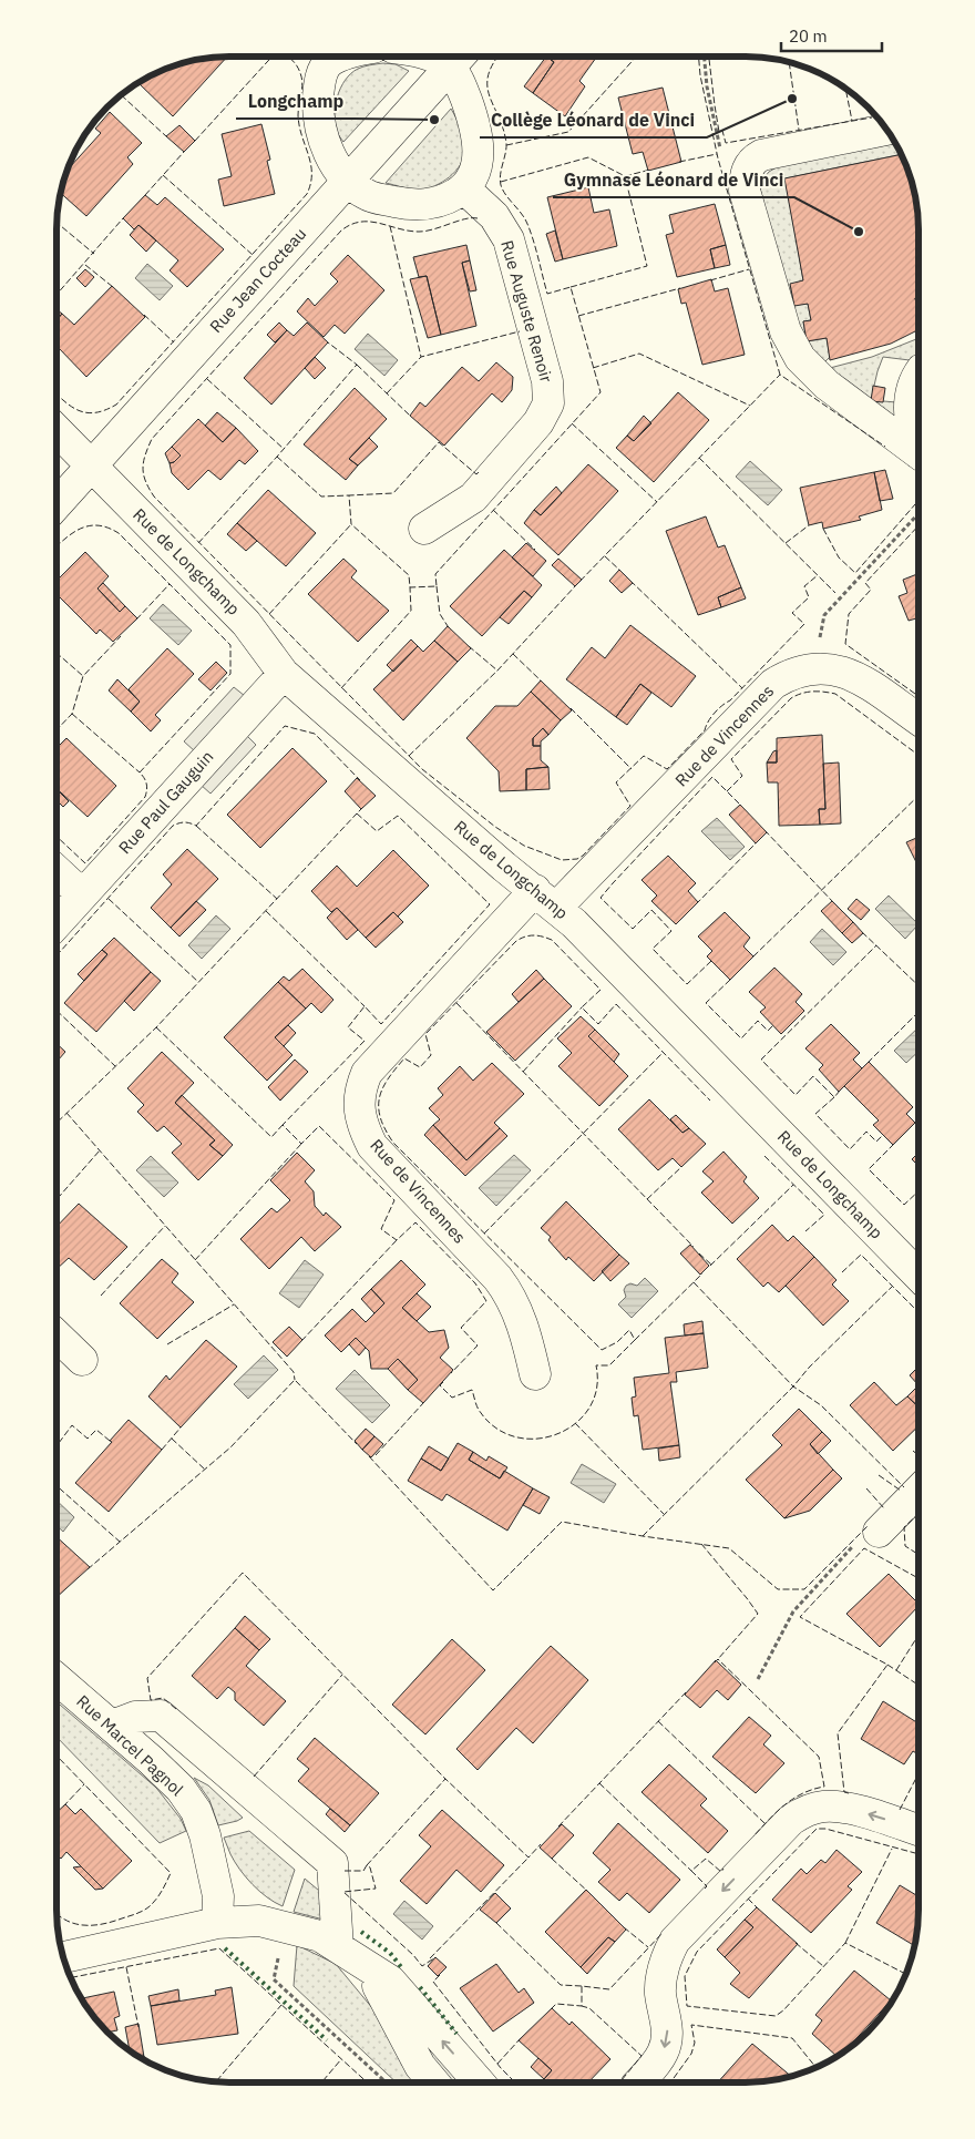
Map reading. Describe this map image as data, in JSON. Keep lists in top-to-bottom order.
{
  "streets": {
    "street": [
      "Rue Jean Cocteau",
      "Rue Auguste Renoir",
      "Rue de Longchamp",
      "Rue de Vincennes",
      "Rue Paul Gauguin",
      "Rue Marcel Pagnol"
    ]
  },
  "crossings": [
    ["Rue Jean Cocteau", "Rue de Longchamp"],
    ["Rue de Longchamp", "Rue de Vincennes"],
    ["Rue de Longchamp", "Rue Paul Gauguin"]
  ],
  "places": ["Collège Léonard de Vinci", "Longchamp", "Gymnase Léonard de Vinci"],
  "scale_bar": "20 m"
}
